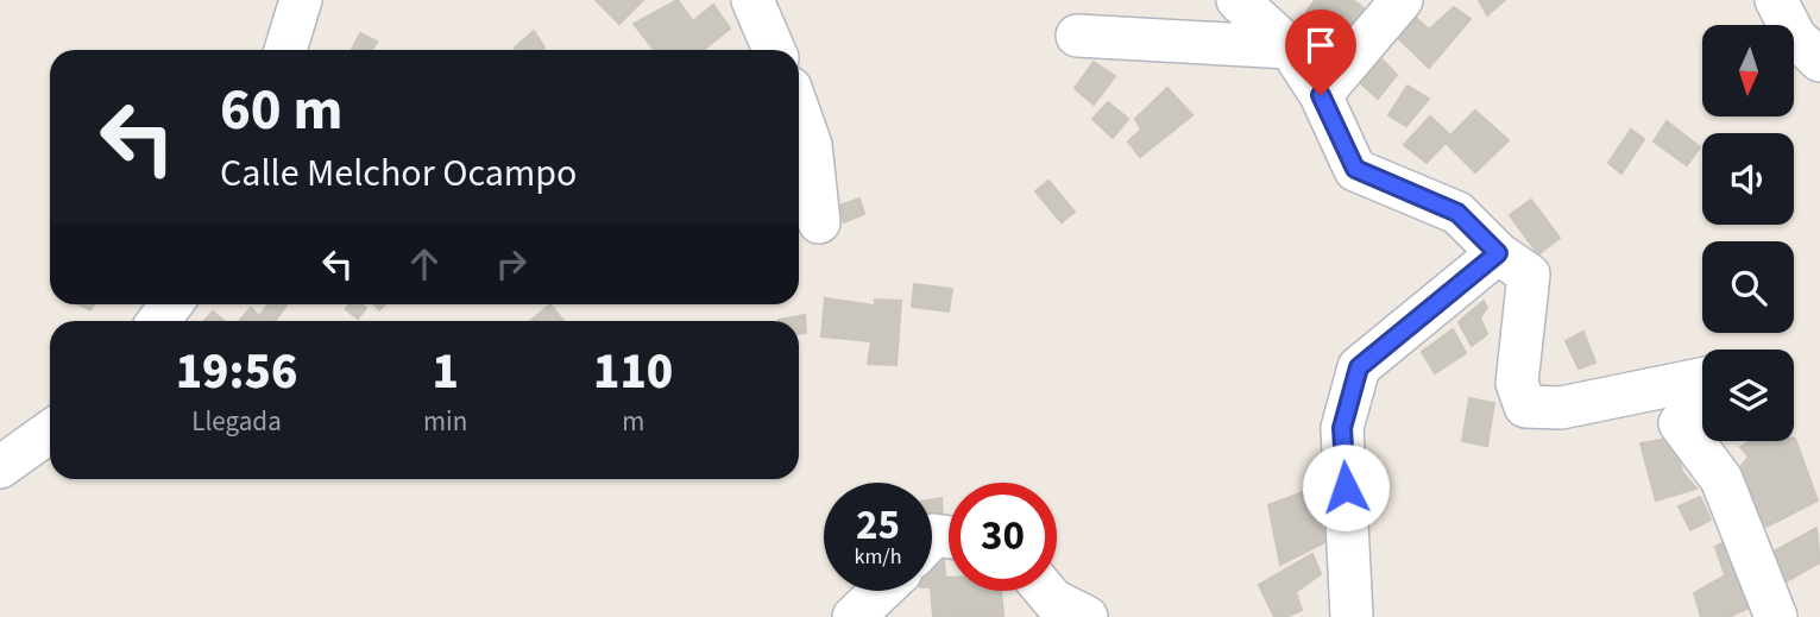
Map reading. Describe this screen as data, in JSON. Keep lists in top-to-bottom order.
{
  "north": "bottom",
  "page": {
    "turn": ["60 m", "Calle Melchor Ocampo"],
    "eta": [
      "19:56",
      "Llegada",
      "1",
      "min",
      "110",
      "m"
    ],
    "speed": "25 km/h",
    "limit": "30"
  }
}
